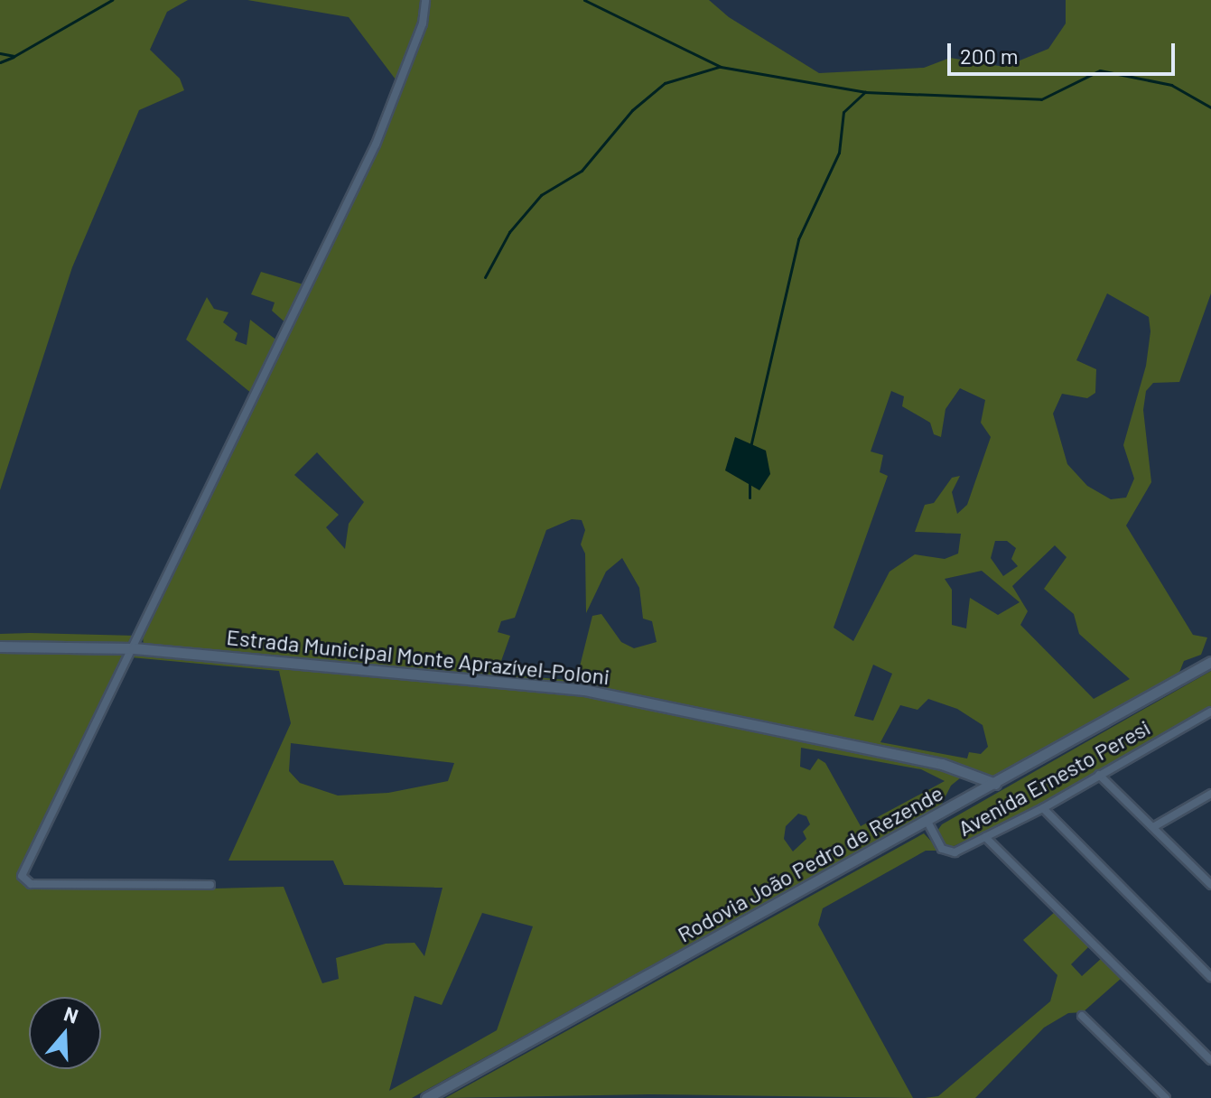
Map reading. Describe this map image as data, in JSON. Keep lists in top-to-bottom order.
{
  "streets": {
    "street": ["Estrada Municipal Monte Aprazível-Poloni", "Avenida Ernesto Peresi", "Rodovia João Pedro de Rezende"]
  },
  "crossings": [
    ["Estrada Municipal Monte Aprazível-Poloni", "Rodovia João Pedro de Rezende"],
    ["Avenida Ernesto Peresi", "Rodovia João Pedro de Rezende"]
  ],
  "scale_bar": "200 m",
  "north": "top"
}
